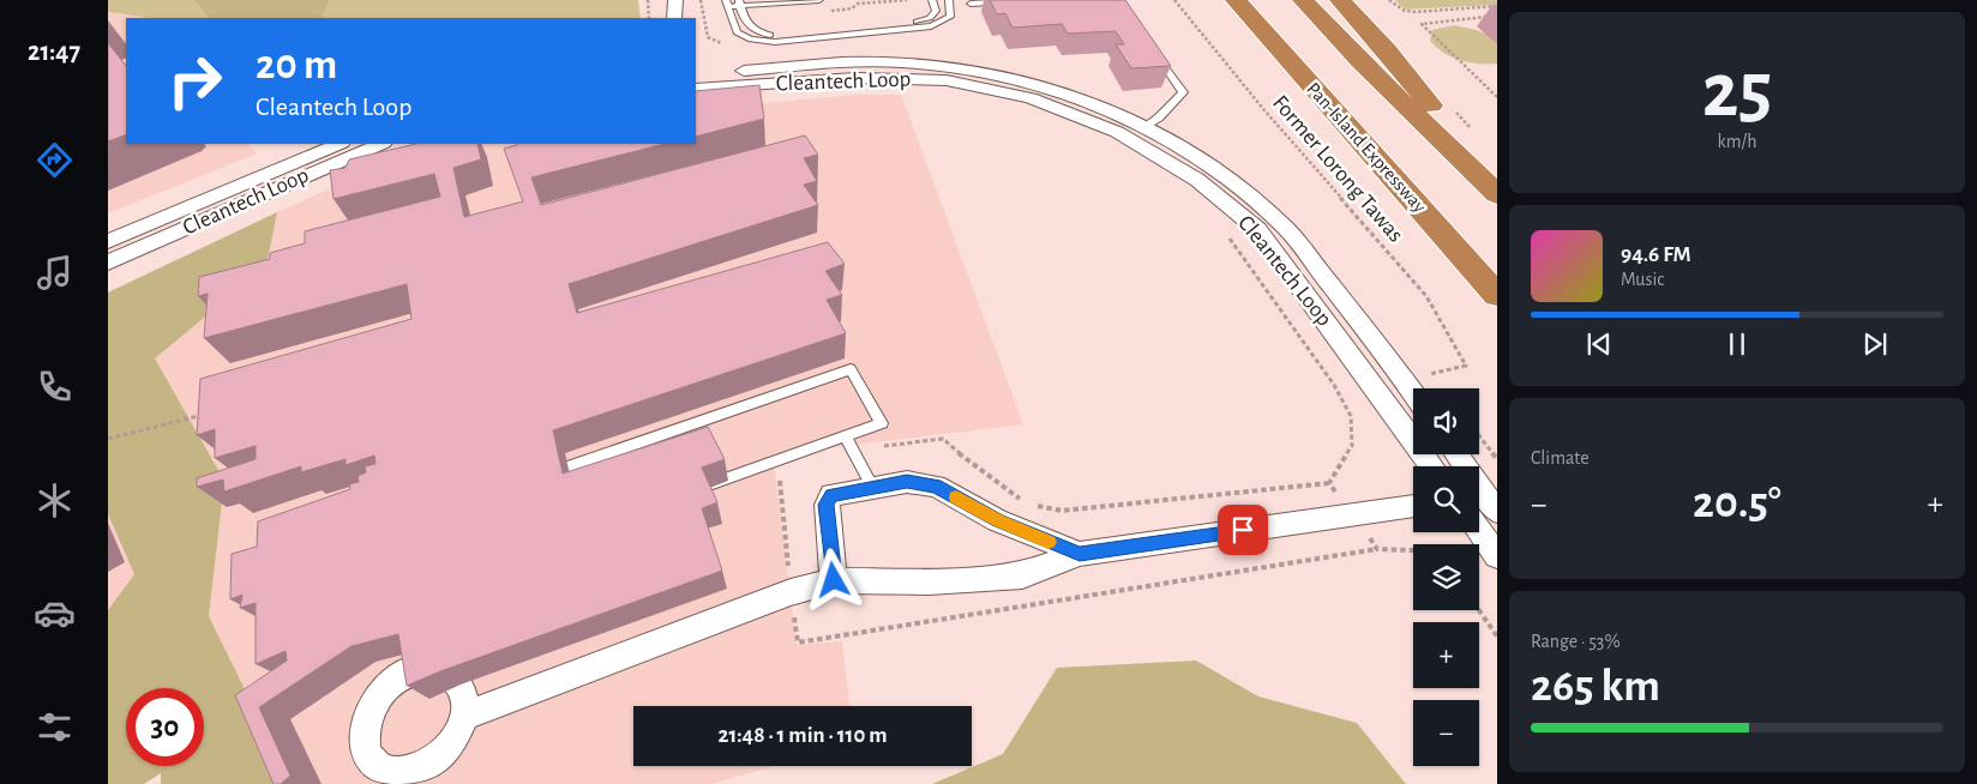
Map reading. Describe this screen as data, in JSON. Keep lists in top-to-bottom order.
{
  "streets": {
    "highway": ["Pan-Island Expressway"],
    "street": ["Cleantech Loop"],
    "path": ["Former Lorong Tawas"]
  },
  "crossings": [
    ["Cleantech Loop", "Former Lorong Tawas"]
  ],
  "page": {
    "tabs": "21:47",
    "tile": [
      ["25", "km/h"],
      "Climate",
      ["Range · 53%", "265 km"]
    ],
    "turn": ["20 m", "Cleantech Loop"],
    "song": ["94.6 FM", "Music"],
    "map_buttons": ["+", "−"],
    "heat": ["−", "20.5°", "+"],
    "limit": "30",
    "trip": "21:48 · 1 min · 110 m"
  }
}
